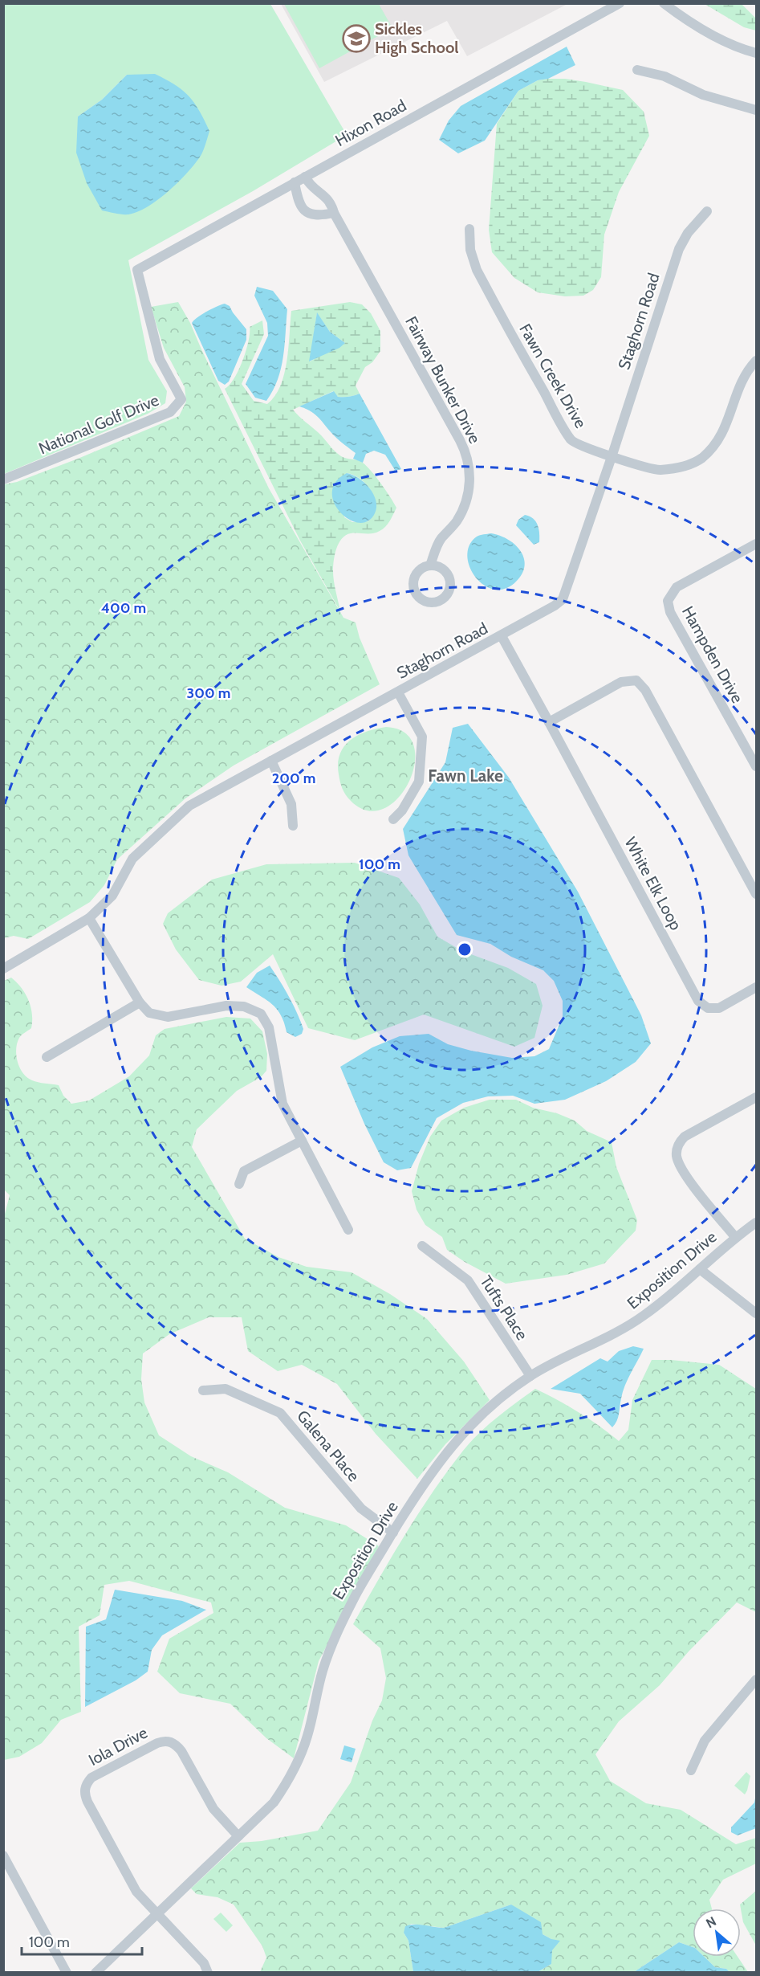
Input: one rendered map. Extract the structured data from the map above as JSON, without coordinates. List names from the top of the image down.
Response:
{
  "streets": {
    "street": [
      "Hixon Road",
      "Staghorn Road",
      "Fawn Creek Drive",
      "Fairway Bunker Drive",
      "National Golf Drive",
      "Hampden Drive",
      "White Elk Loop",
      "Exposition Drive",
      "Tufts Place",
      "Galena Place",
      "Iola Drive"
    ]
  },
  "crossings": [
    ["Hixon Road", "Fairway Bunker Drive"],
    ["Hixon Road", "National Golf Drive"],
    ["Staghorn Road", "Fawn Creek Drive"],
    ["Staghorn Road", "White Elk Loop"],
    ["Exposition Drive", "Tufts Place"],
    ["Exposition Drive", "Galena Place"],
    ["Exposition Drive", "Iola Drive"]
  ],
  "districts": ["Fawn Lake"],
  "places": {
    "school or university": ["Sickles High School"]
  },
  "scale_bar": "100 m",
  "north": "top left",
  "rings": [
    "400 m",
    "300 m",
    "200 m",
    "100 m"
  ]
}
